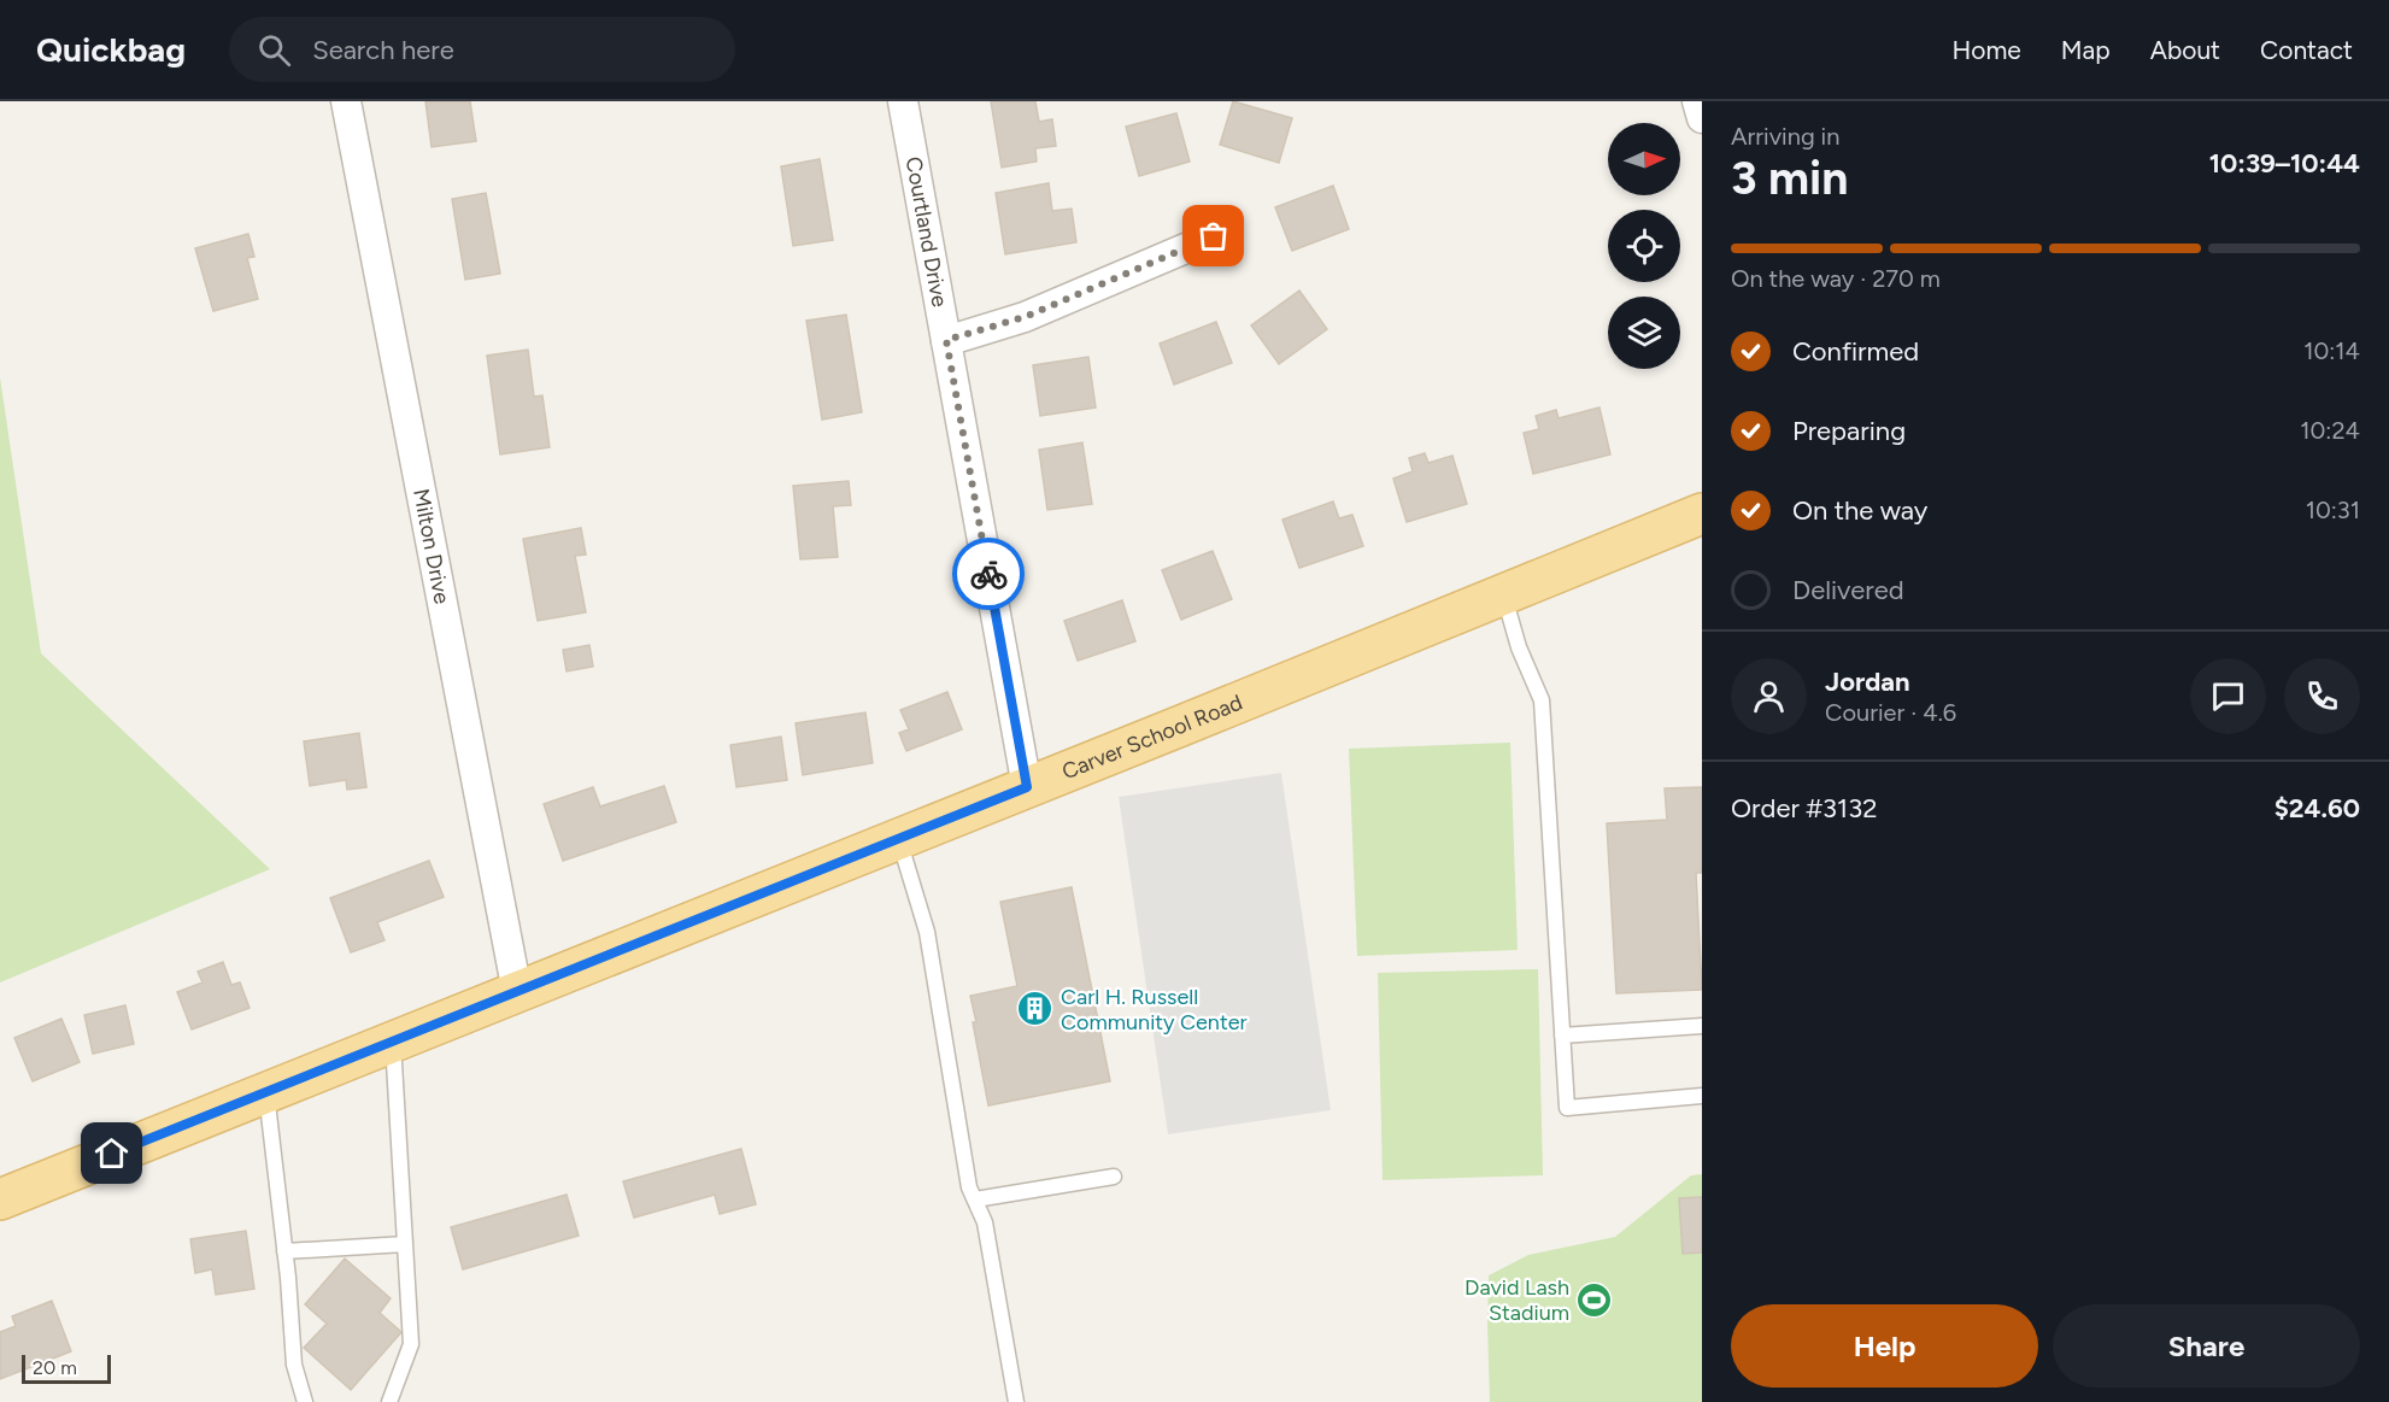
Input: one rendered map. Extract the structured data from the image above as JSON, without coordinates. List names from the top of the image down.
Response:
{
  "streets": {
    "main road": ["Carver School Road"],
    "street": ["Courtland Drive", "Milton Drive"]
  },
  "crossings": [
    ["Courtland Drive", "Carver School Road"],
    ["Milton Drive", "Carver School Road"]
  ],
  "places": {
    "building": ["Carl H. Russell Community Center"],
    "sports": ["David Lash Stadium"]
  },
  "scale_bar": "20 m",
  "north": "right",
  "page": {
    "header": "Quickbag",
    "search": "Search here",
    "nav": [
      "Home",
      "Map",
      "About",
      "Contact"
    ],
    "heading": ["3 min", "Arriving in", "10:39–10:44"],
    "panel": [
      "Jordan",
      "Courier · 4.6",
      "Order #3132",
      "$24.60"
    ],
    "bar": "On the way · 270 m",
    "list": [
      ["Confirmed", "10:14"],
      ["Preparing", "10:24"],
      ["On the way", "10:31"],
      "Delivered"
    ],
    "buttons": ["Help", "Share"],
    "scale": "20 m"
  }
}
